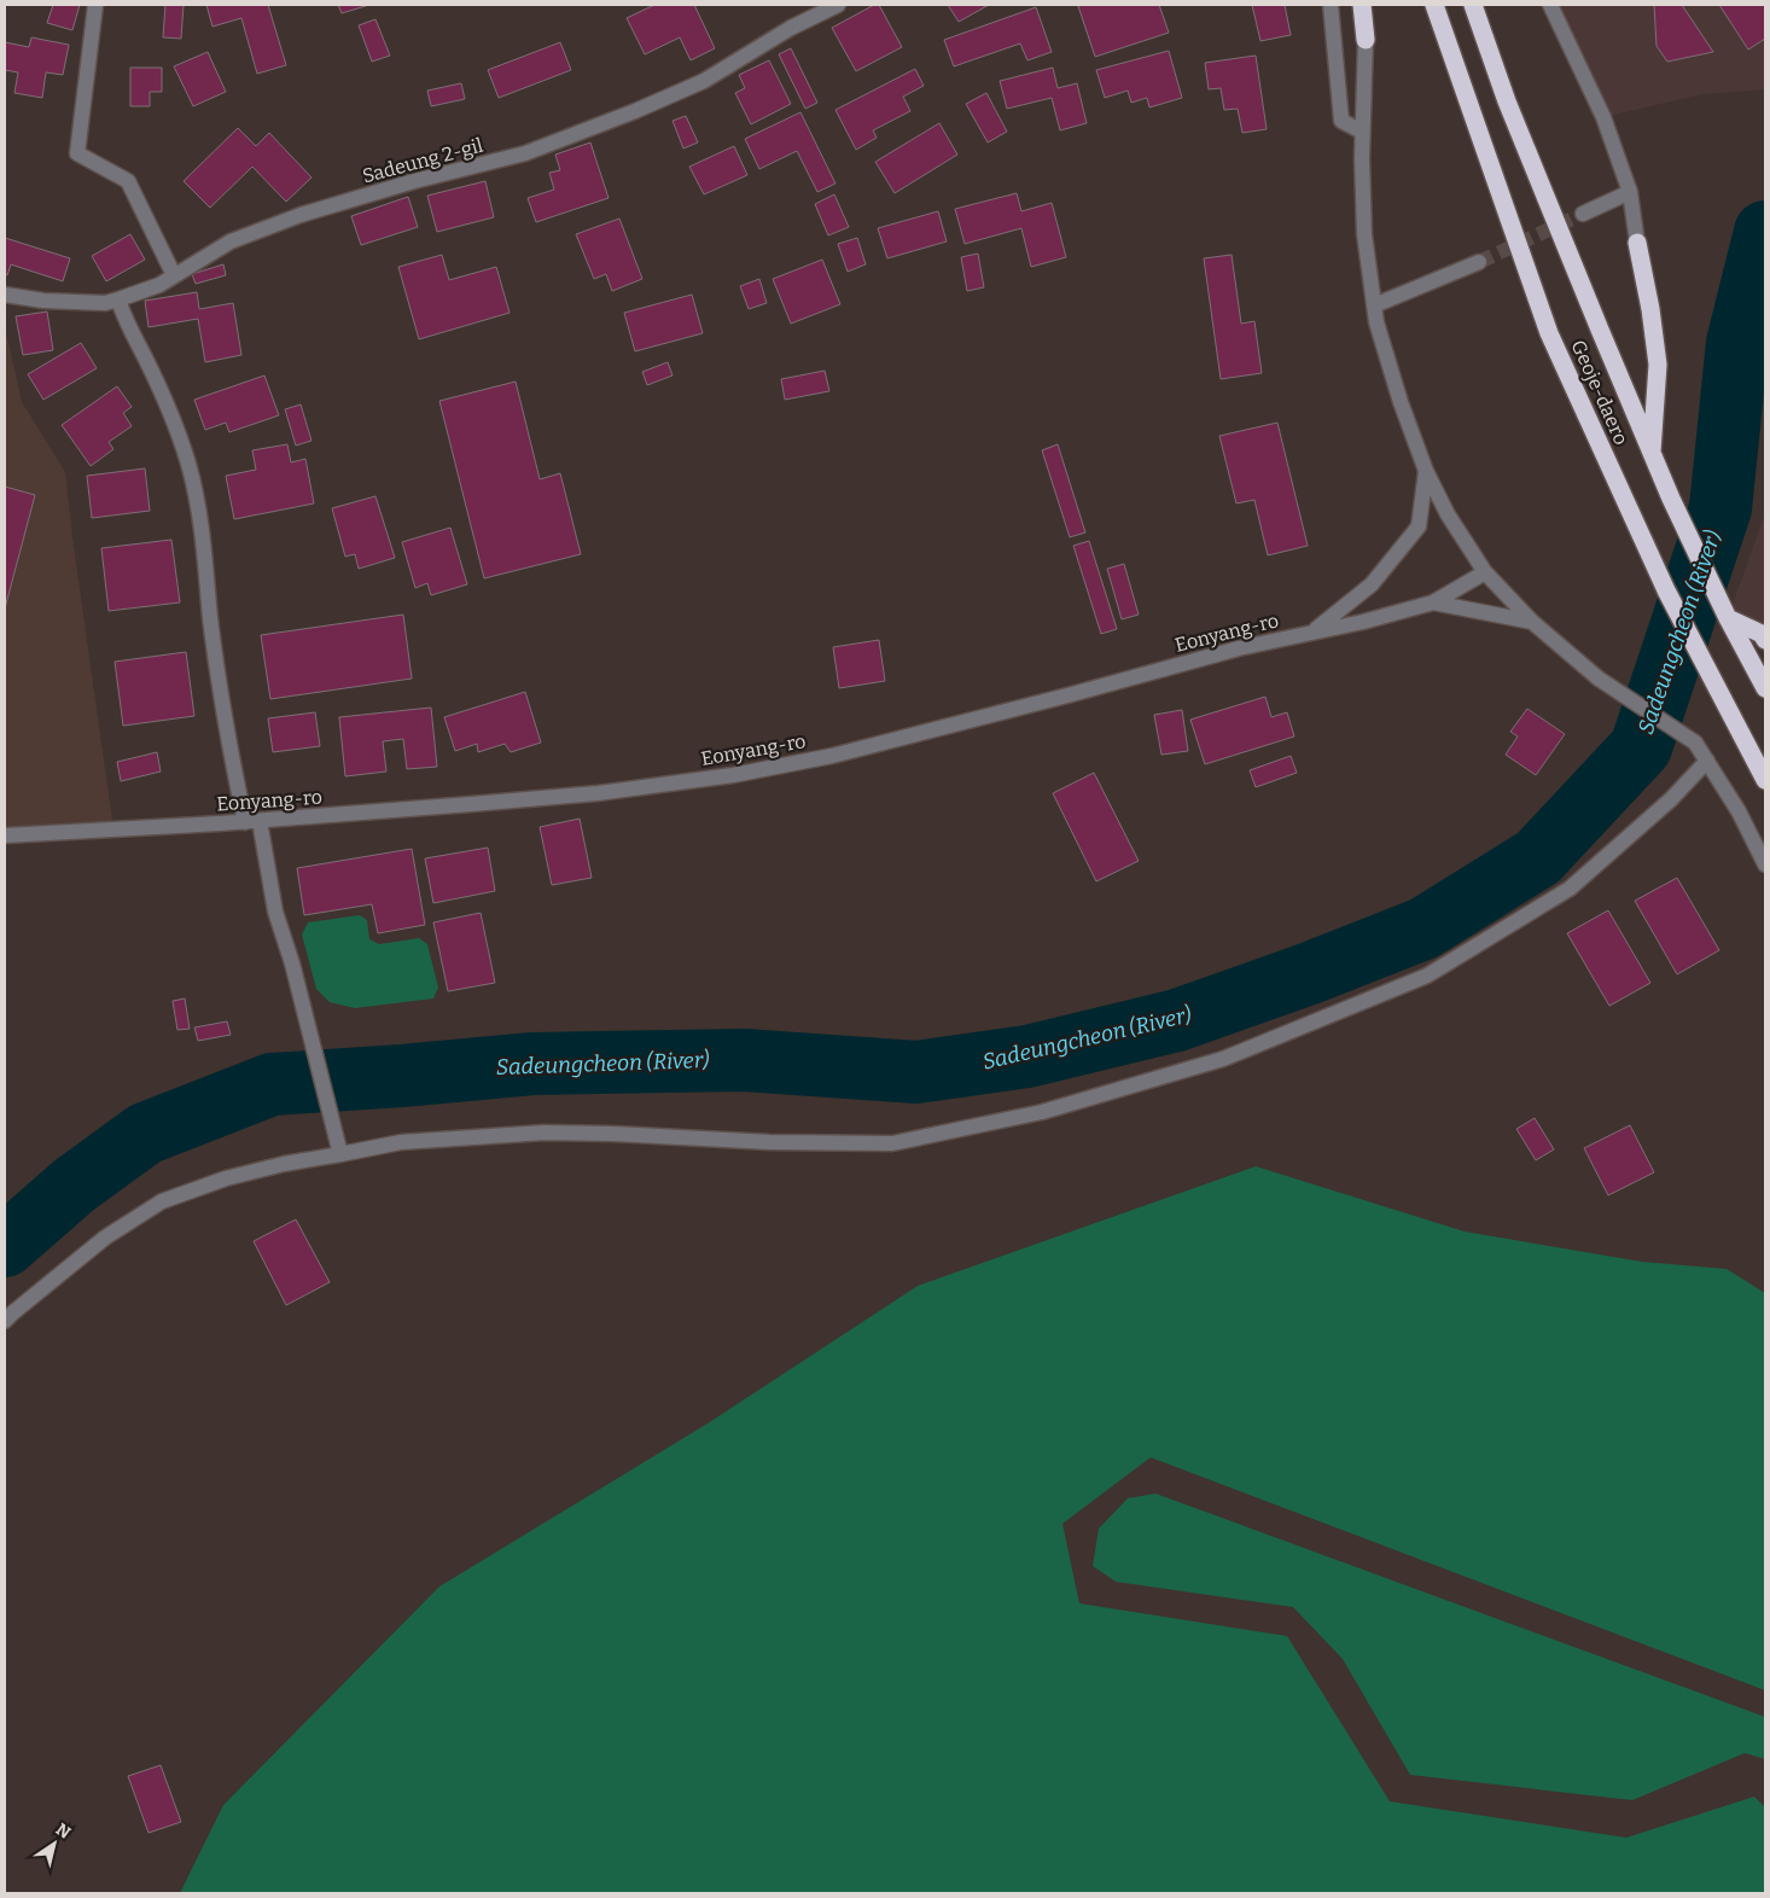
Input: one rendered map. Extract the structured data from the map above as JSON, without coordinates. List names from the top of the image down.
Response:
{
  "streets": {
    "highway": ["Geoje-daero"],
    "street": ["Sadeung 2-gil", "Eonyang-ro"]
  },
  "water": ["Sadeungcheon (River)"],
  "north": "top right"
}
